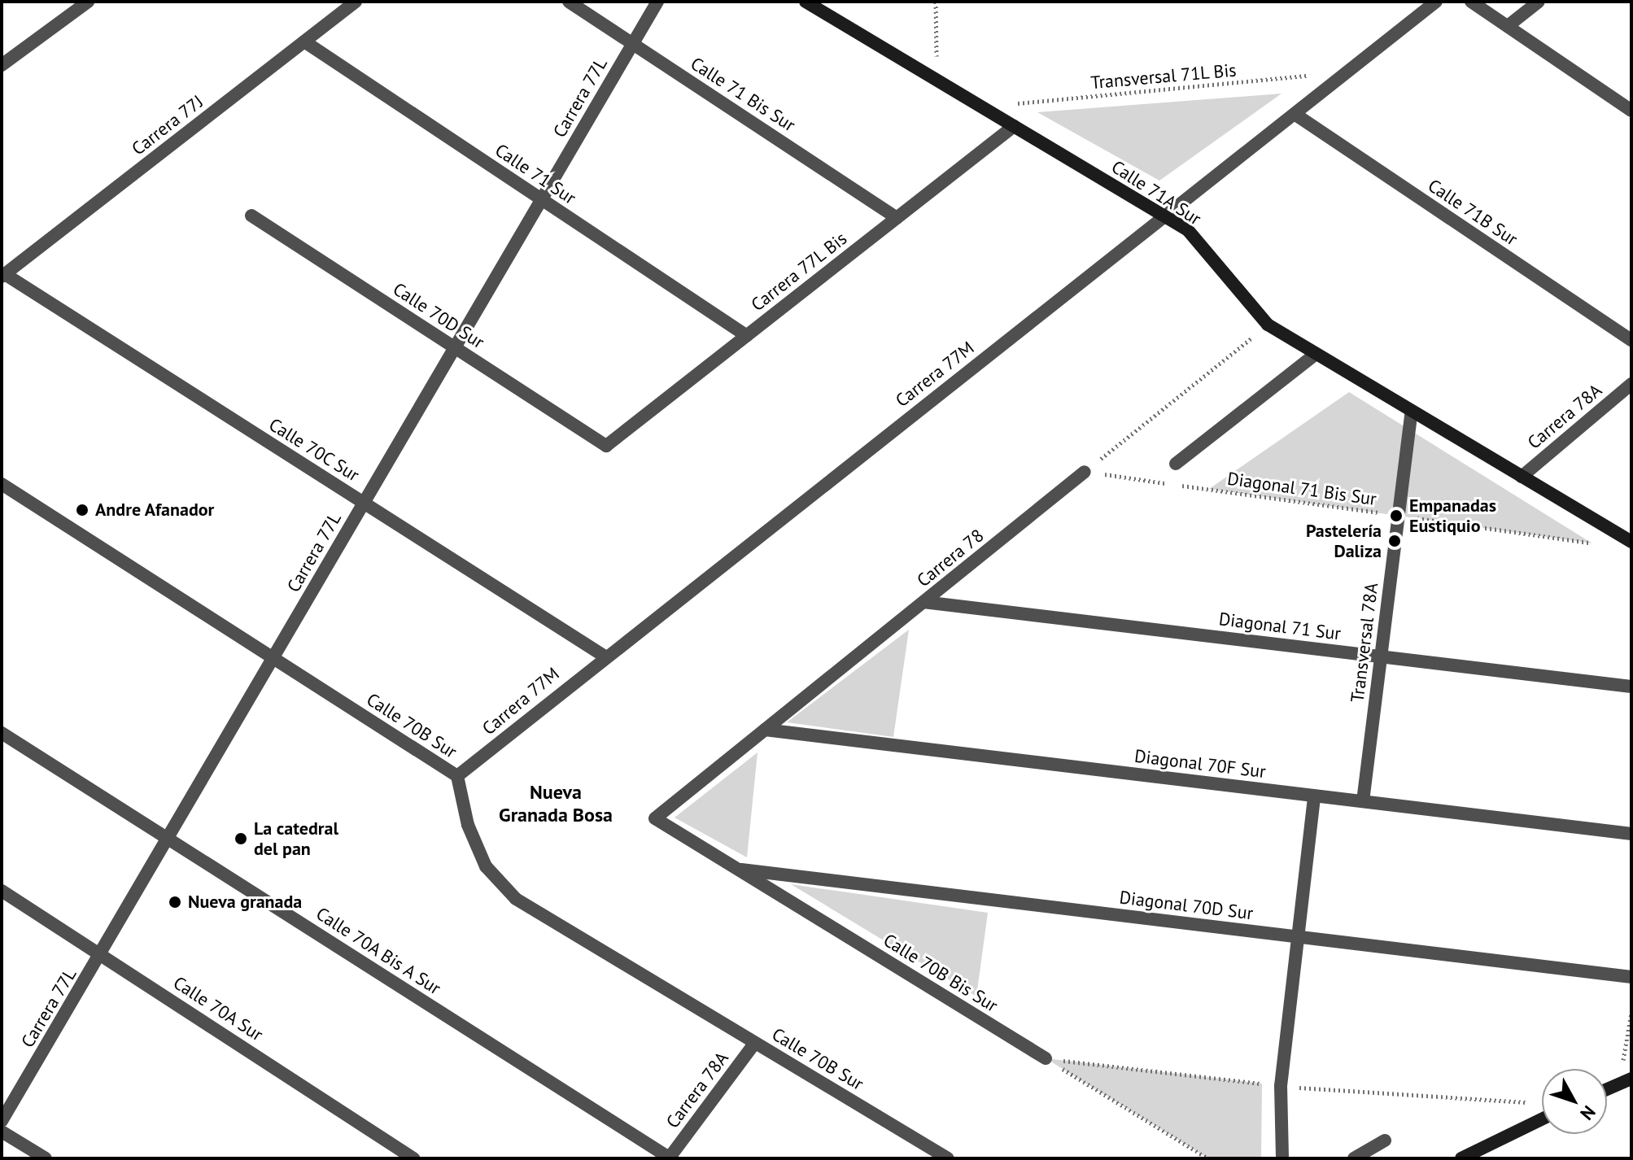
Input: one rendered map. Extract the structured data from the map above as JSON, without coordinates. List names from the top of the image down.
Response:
{
  "streets": {
    "street": [
      "Calle 71 Bis Sur",
      "Carrera 77L",
      "Carrera 77J",
      "Calle 71 Sur",
      "Calle 71A Sur",
      "Calle 71B Sur",
      "Carrera 77L Bis",
      "Calle 70D Sur",
      "Carrera 77M",
      "Carrera 78A",
      "Calle 70C Sur",
      "Carrera 78",
      "Diagonal 71 Sur",
      "Transversal 78A",
      "Calle 70B Sur",
      "Diagonal 70F Sur",
      "Diagonal 70D Sur",
      "Calle 70A Bis A Sur",
      "Calle 70B Bis Sur",
      "Calle 70A Sur"
    ],
    "path": ["Transversal 71L Bis", "Diagonal 71 Bis Sur"]
  },
  "crossings": [
    ["Transversal 71L Bis", "Calle 71A Sur"],
    ["Transversal 71L Bis", "Carrera 77M"],
    ["Calle 71 Bis Sur", "Carrera 77L"],
    ["Calle 71 Bis Sur", "Carrera 77L Bis"],
    ["Carrera 77L", "Calle 71 Sur"],
    ["Carrera 77L", "Calle 70D Sur"],
    ["Carrera 77L", "Calle 70C Sur"],
    ["Carrera 77L", "Calle 70B Sur"],
    ["Carrera 77L", "Calle 70A Bis A Sur"],
    ["Carrera 77L", "Calle 70A Sur"],
    ["Carrera 77J", "Calle 71 Sur"],
    ["Carrera 77J", "Calle 70C Sur"],
    ["Calle 71 Sur", "Carrera 77L Bis"],
    ["Calle 71A Sur", "Carrera 77L Bis"],
    ["Calle 71A Sur", "Carrera 77M"],
    ["Calle 71A Sur", "Carrera 78A"],
    ["Calle 71A Sur", "Transversal 78A"],
    ["Calle 71B Sur", "Carrera 77M"],
    ["Carrera 77L Bis", "Calle 70D Sur"],
    ["Carrera 77M", "Calle 70C Sur"],
    ["Carrera 77M", "Calle 70B Sur"],
    ["Carrera 78A", "Calle 70B Sur"],
    ["Carrera 78A", "Calle 70A Bis A Sur"],
    ["Diagonal 71 Bis Sur", "Carrera 78"],
    ["Diagonal 71 Bis Sur", "Transversal 78A"],
    ["Carrera 78", "Diagonal 71 Sur"],
    ["Carrera 78", "Diagonal 70F Sur"],
    ["Carrera 78", "Calle 70B Bis Sur"],
    ["Diagonal 71 Sur", "Transversal 78A"],
    ["Transversal 78A", "Diagonal 70F Sur"],
    ["Diagonal 70D Sur", "Calle 70B Bis Sur"]
  ],
  "districts": ["Nueva Granada Bosa"],
  "places": [
    "Andre Afanador",
    "Empanadas Eustiquio",
    "Pastelería Daliza",
    "La catedral del pan",
    "Nueva granada"
  ],
  "north": "bottom right"
}
